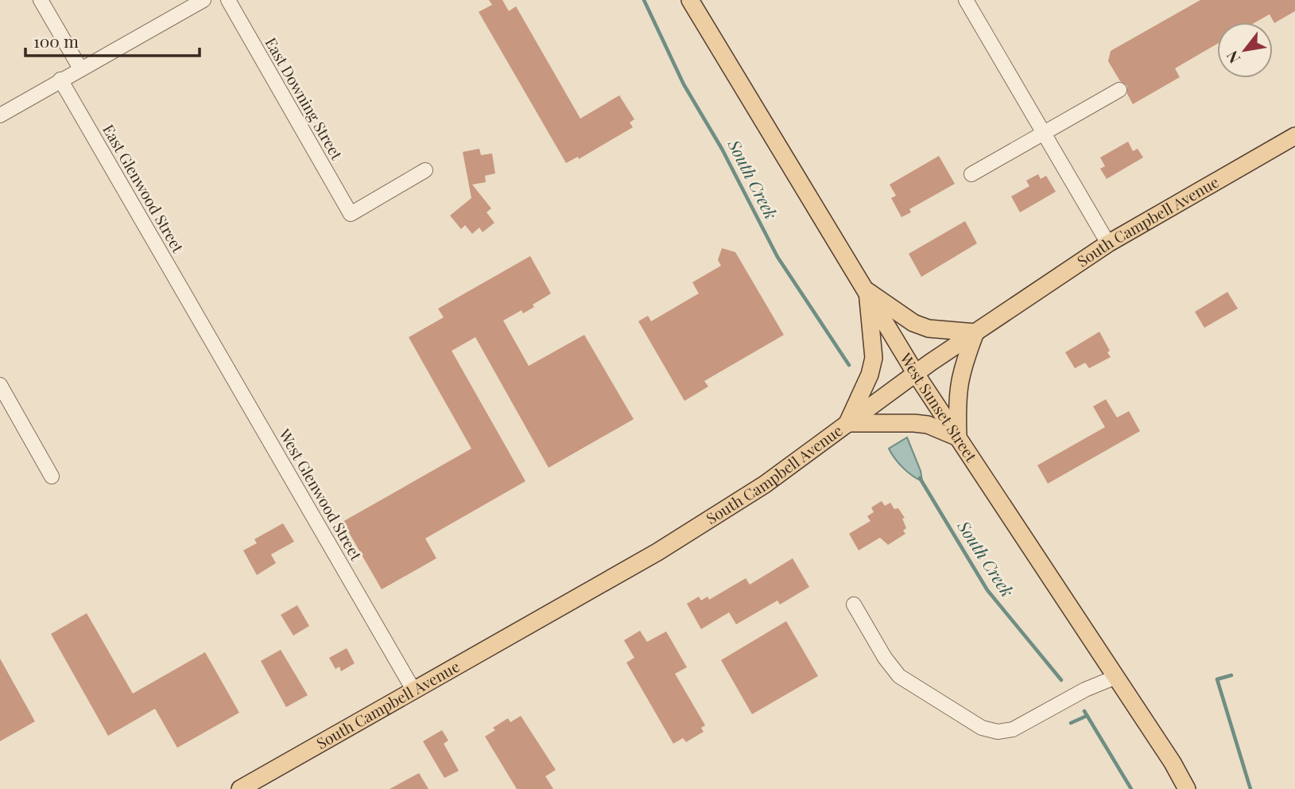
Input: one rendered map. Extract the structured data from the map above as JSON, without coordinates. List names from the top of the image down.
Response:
{
  "streets": {
    "main road": ["South Campbell Avenue", "West Sunset Street"],
    "street": ["East Downing Street", "East Glenwood Street", "West Glenwood Street"]
  },
  "crossings": [
    ["East Glenwood Street", "West Glenwood Street"],
    ["South Campbell Avenue", "West Sunset Street"],
    ["South Campbell Avenue", "West Glenwood Street"]
  ],
  "water": ["South Creek"],
  "scale_bar": "100 m",
  "north": "bottom left"
}
